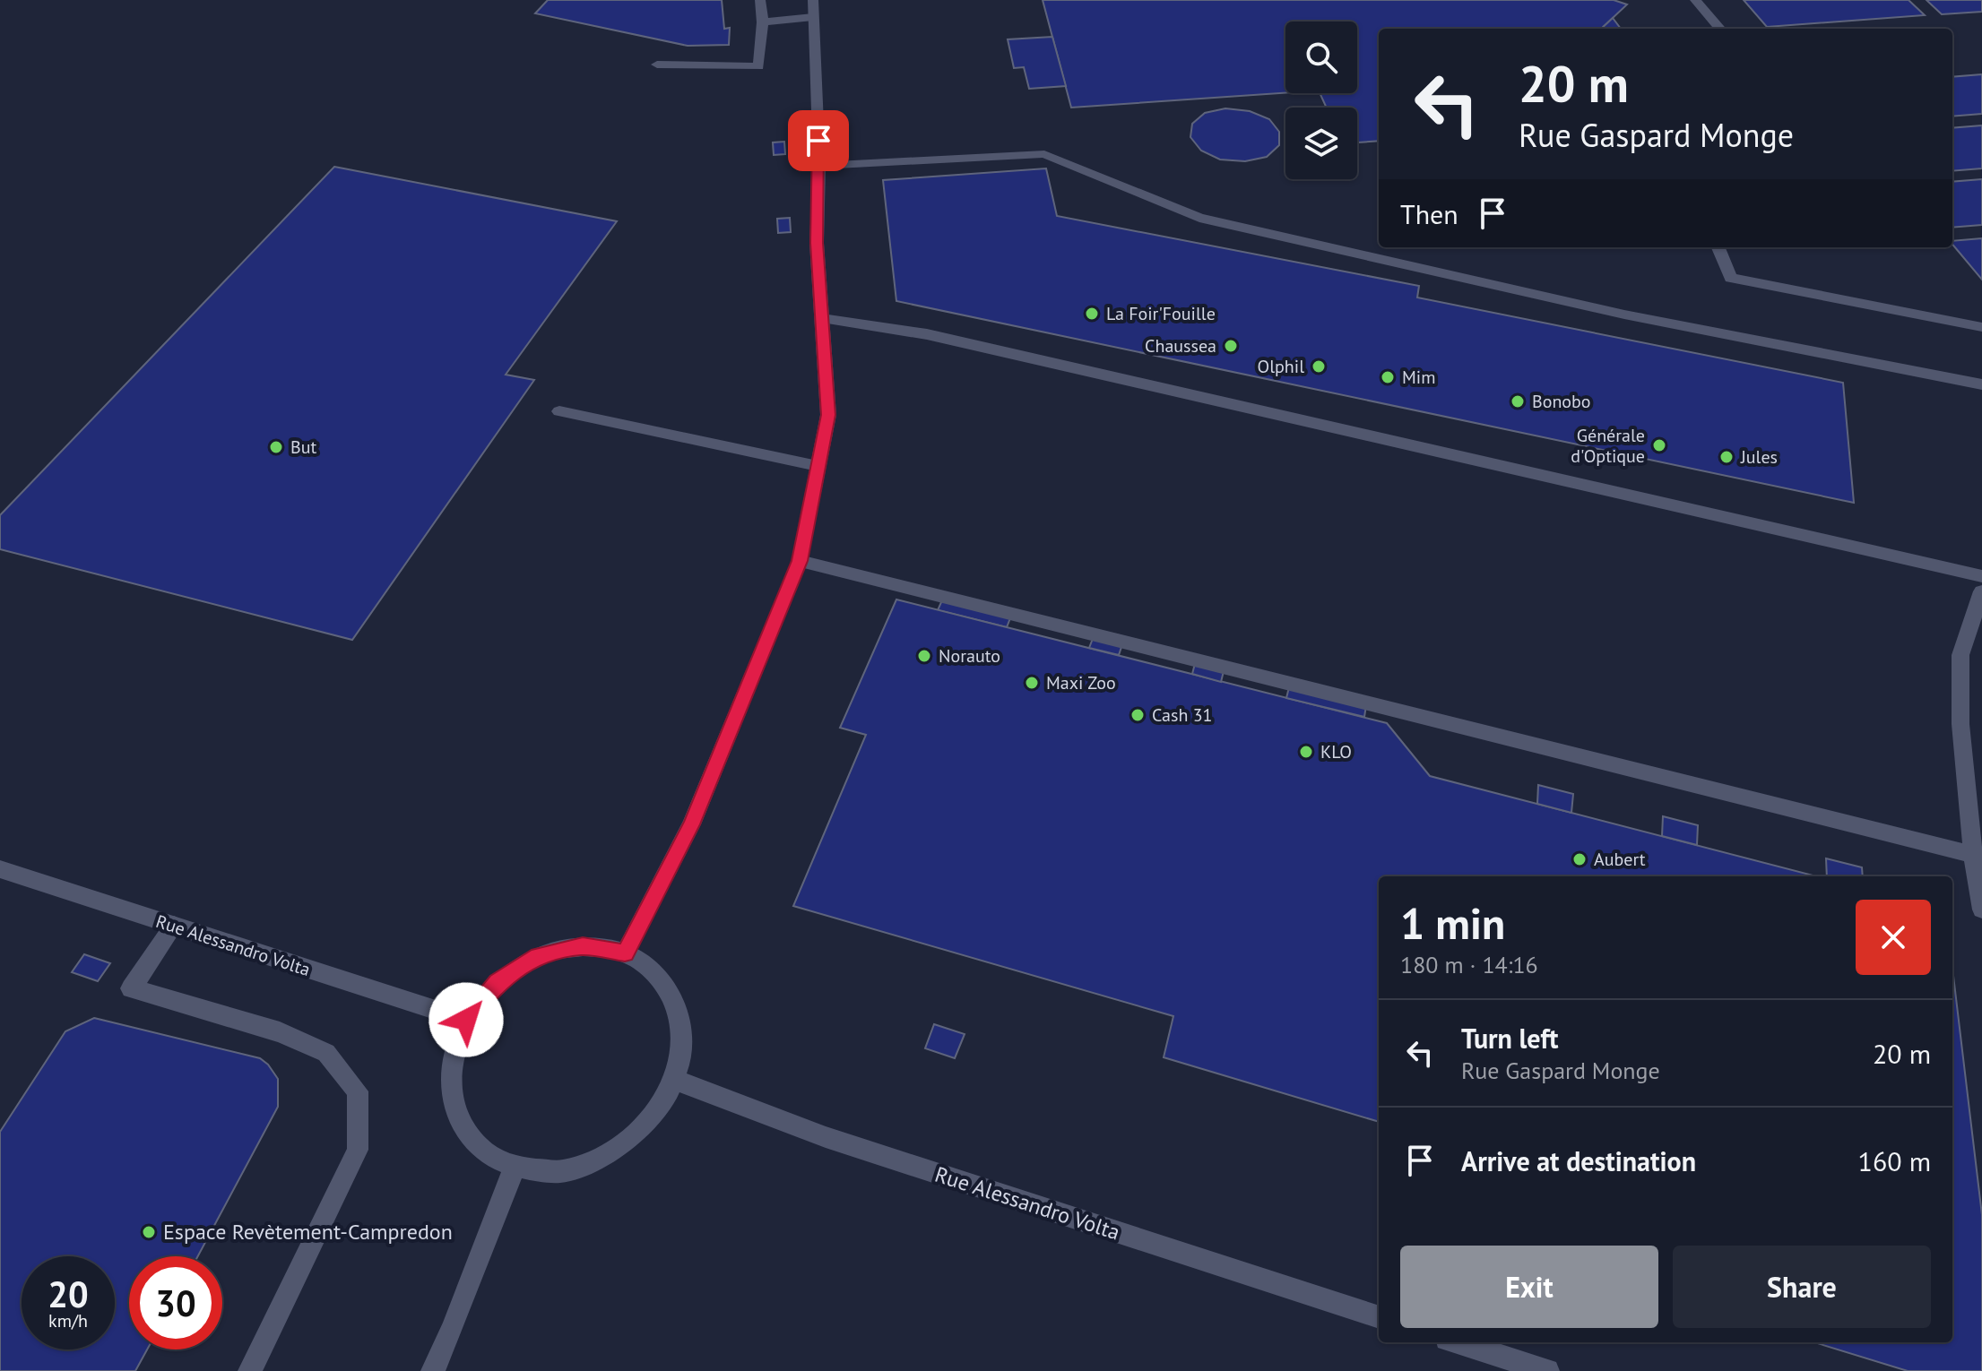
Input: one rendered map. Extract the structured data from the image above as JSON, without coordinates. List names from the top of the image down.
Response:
{
  "streets": {
    "street": ["Rue Alessandro Volta"]
  },
  "places": [
    "La Foir'Fouille",
    "Chaussea",
    "Olphil",
    "Mim",
    "Bonobo",
    "Générale d'Optique",
    "But",
    "Jules",
    "Norauto",
    "Maxi Zoo",
    "Cash 31",
    "KLO",
    "Aubert",
    "Espace Revètement-Campredon"
  ],
  "page": {
    "turn": ["20 m", "Rue Gaspard Monge"],
    "then": "Then",
    "heading": ["1 min", "180 m · 14:16"],
    "list": [
      {
        "name": "Turn left",
        "note": "Rue Gaspard Monge",
        "value": "20 m"
      },
      {
        "name": "Arrive at destination",
        "value": "160 m"
      }
    ],
    "buttons": ["Exit", "Share"],
    "speed": "20 km/h",
    "limit": "30"
  }
}
